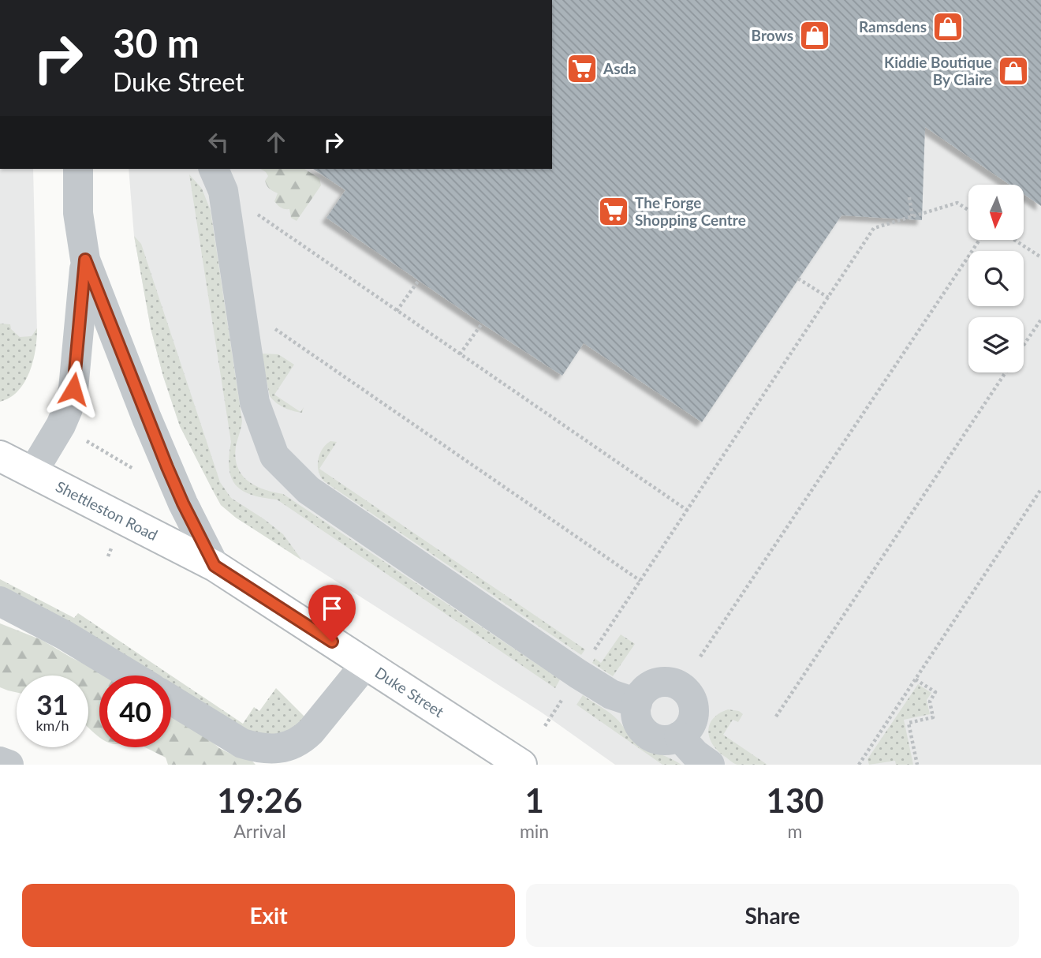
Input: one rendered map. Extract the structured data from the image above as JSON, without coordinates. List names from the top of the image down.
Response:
{
  "streets": {
    "main road": ["Shettleston Road", "Duke Street"]
  },
  "crossings": [
    ["Shettleston Road", "Duke Street"]
  ],
  "places": {
    "shop": ["Ramsdens", "Brows", "Kiddie Boutique By Claire"],
    "supermarket": ["Asda", "The Forge Shopping Centre"]
  },
  "north": "bottom",
  "page": {
    "turn": ["30 m", "Duke Street"],
    "speed": "31 km/h",
    "limit": "40",
    "eta": [
      "19:26",
      "Arrival",
      "1",
      "min",
      "130",
      "m"
    ],
    "buttons": ["Exit", "Share"]
  }
}
